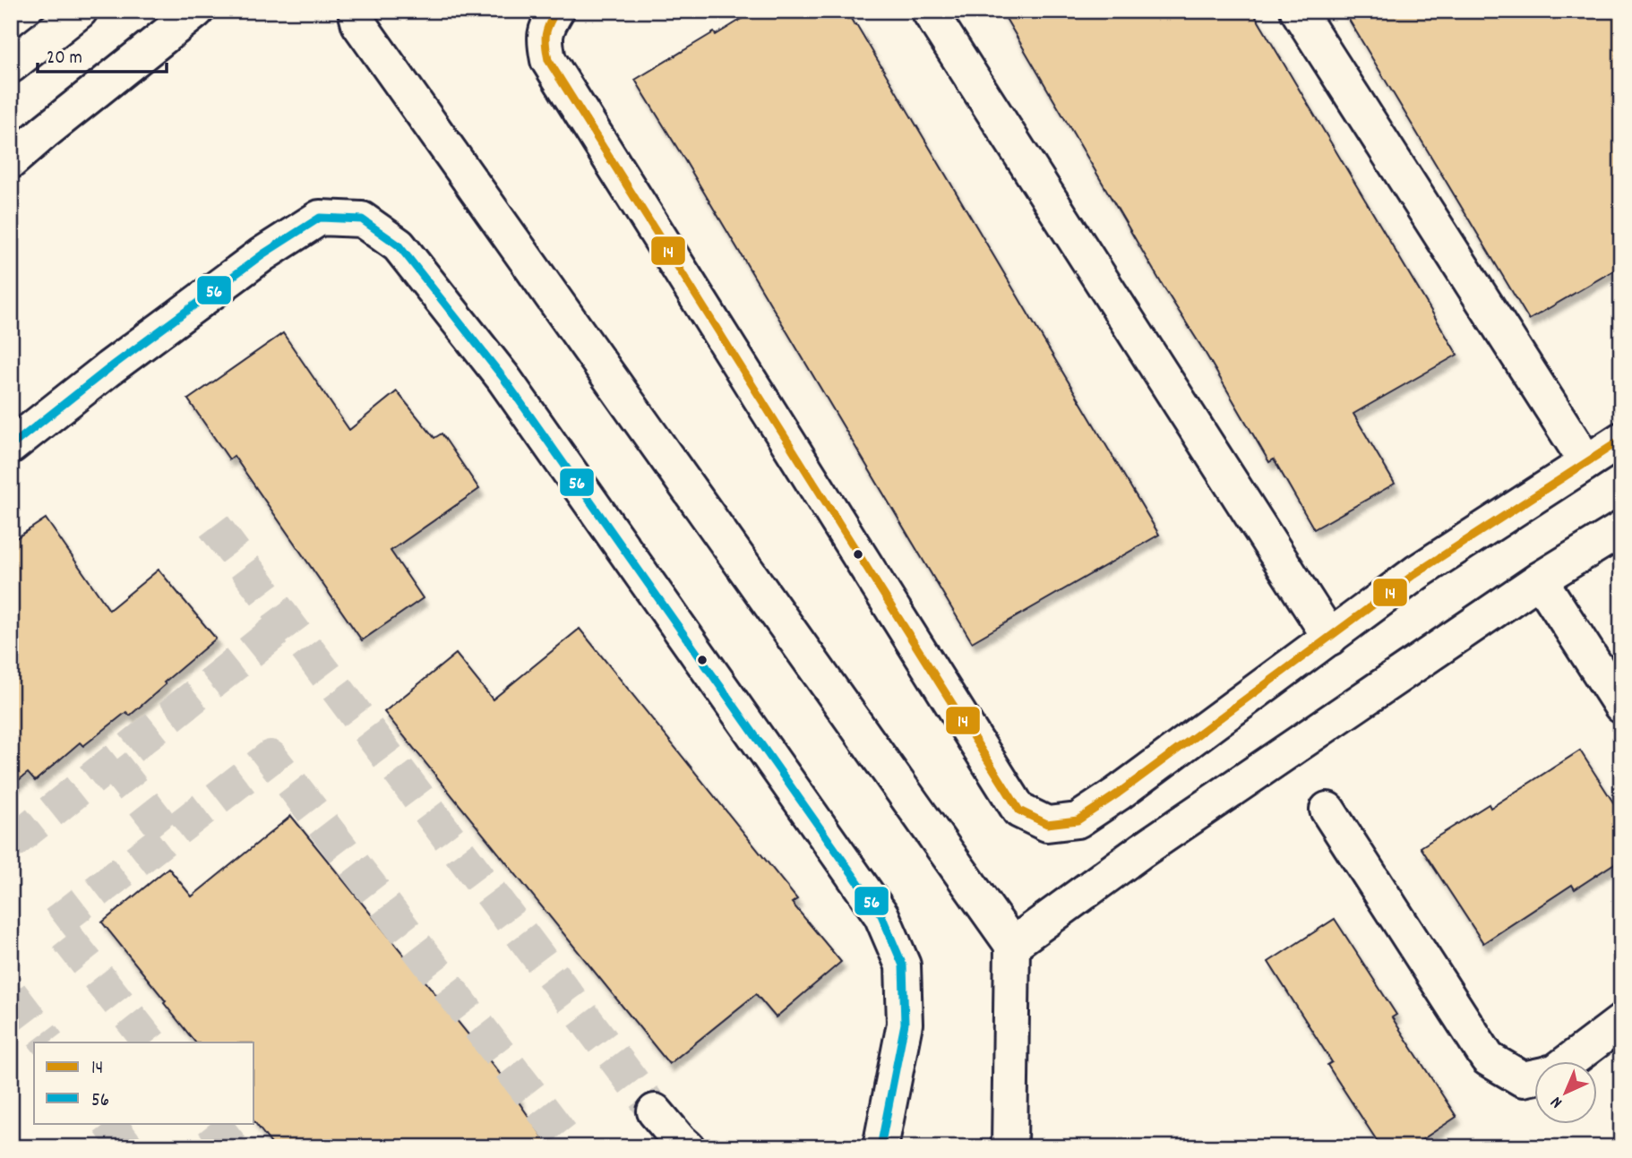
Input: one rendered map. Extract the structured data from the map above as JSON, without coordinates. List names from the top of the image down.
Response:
{
  "lines": ["transit line 14", "transit line 56"],
  "legend": ["14", "56"],
  "scale_bar": "20 m",
  "north": "bottom left"
}
